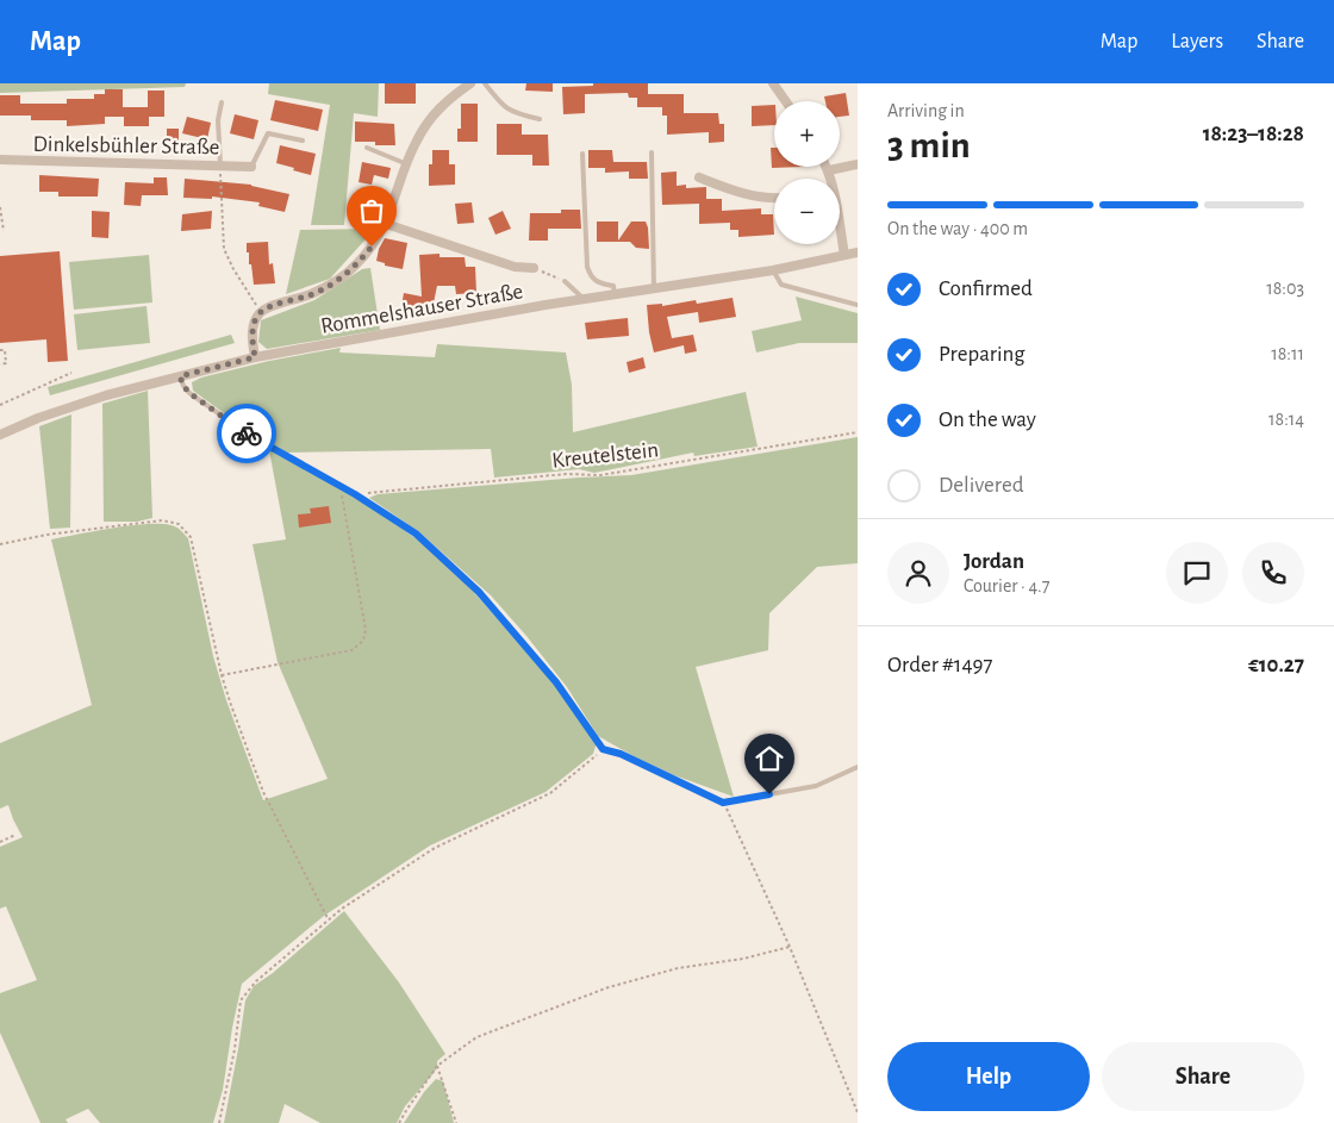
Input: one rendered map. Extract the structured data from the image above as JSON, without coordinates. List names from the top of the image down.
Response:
{
  "streets": {
    "street": ["Dinkelsbühler Straße", "Rommelshauser Straße"],
    "path": ["Kreutelstein"]
  },
  "page": {
    "header": "Map",
    "nav": ["Map", "Layers", "Share"],
    "heading": ["3 min", "Arriving in", "18:23–18:28"],
    "panel": [
      "Jordan",
      "Courier · 4.7",
      "Order #1497",
      "€10.27"
    ],
    "map_buttons": ["+", "−"],
    "bar": "On the way · 400 m",
    "list": [
      ["Confirmed", "18:03"],
      ["Preparing", "18:11"],
      ["On the way", "18:14"],
      "Delivered"
    ],
    "buttons": ["Help", "Share"]
  }
}
